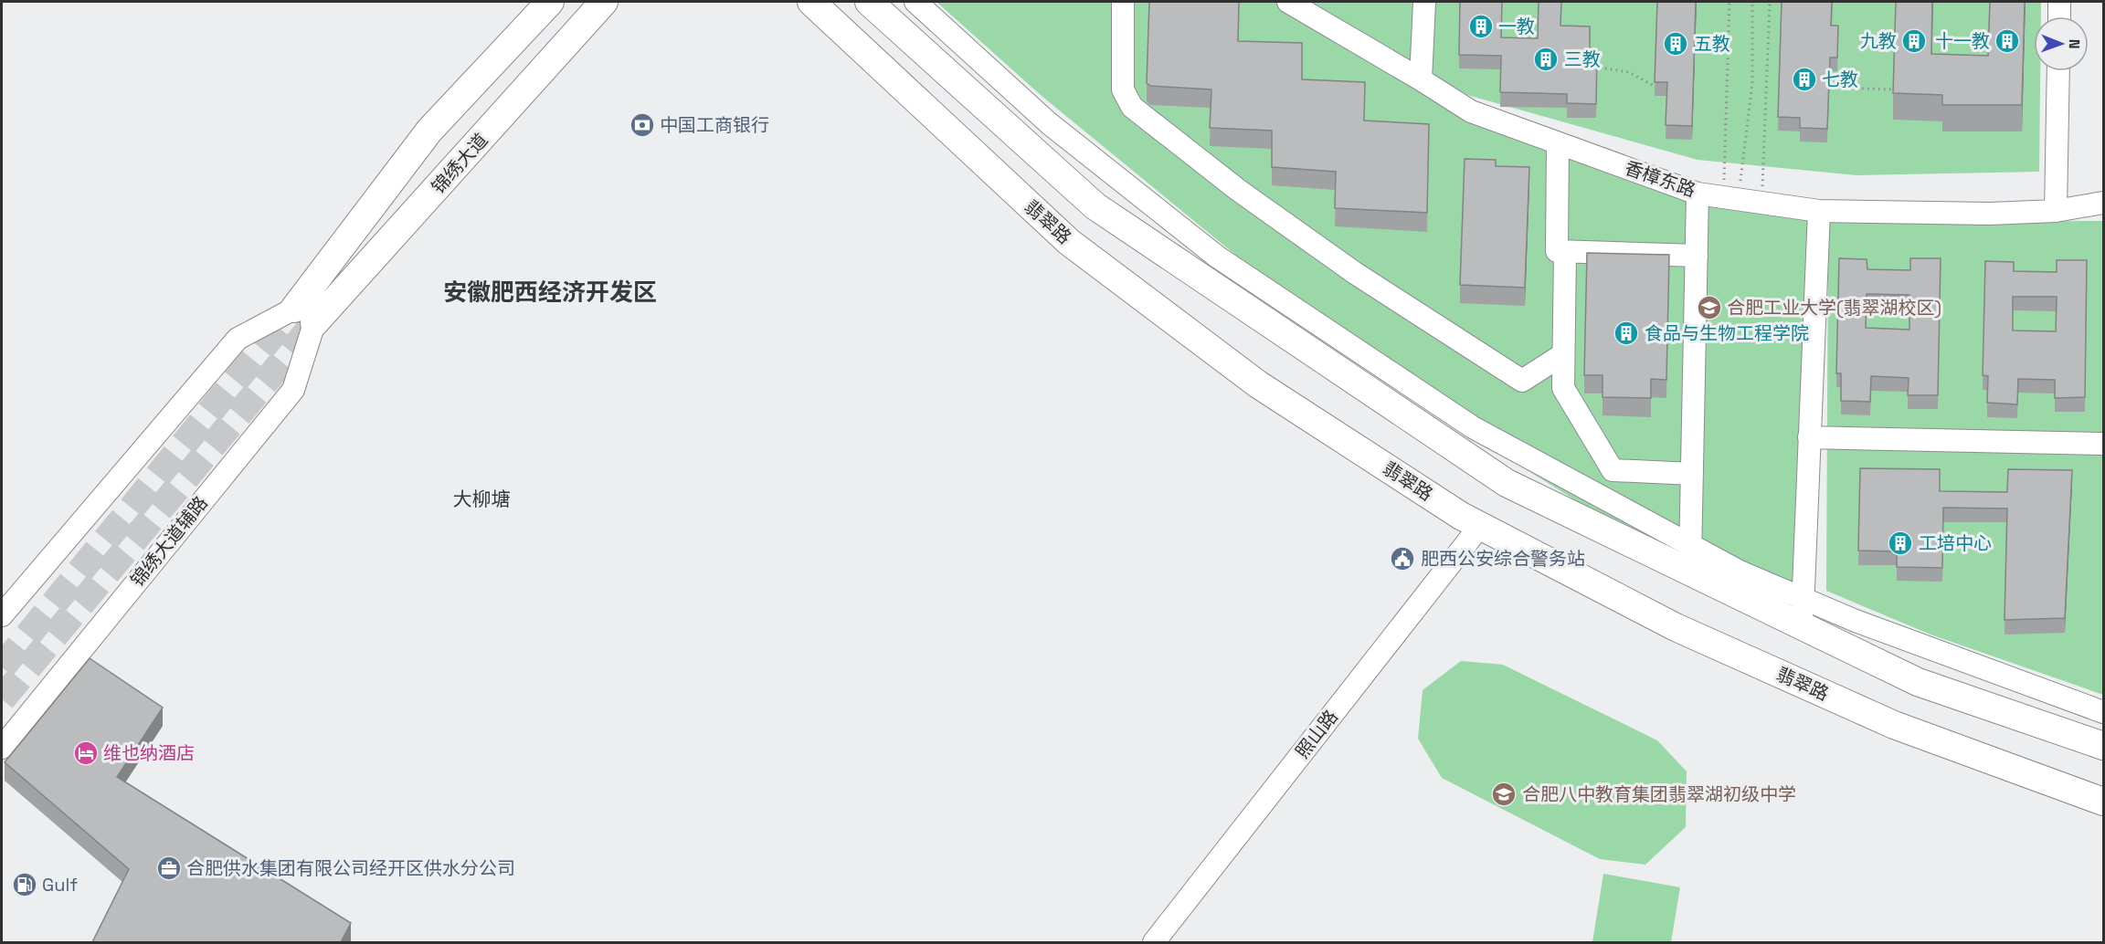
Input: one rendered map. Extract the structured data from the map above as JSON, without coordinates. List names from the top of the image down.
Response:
{
  "streets": {
    "main road": ["锦绣大道", "翡翠路"],
    "street": ["香樟东路", "锦绣大道辅路", "照山路"]
  },
  "crossings": [
    ["锦绣大道", "锦绣大道辅路"],
    ["翡翠路", "照山路"]
  ],
  "districts": ["安徽肥西经济开发区", "大柳塘"],
  "places": {
    "building": [
      "一教",
      "九教",
      "十一教",
      "五教",
      "三教",
      "七教",
      "食品与生物工程学院",
      "工培中心"
    ],
    "bank": ["中国工商银行"],
    "school or university": ["合肥工业大学(翡翠湖校区)", "合肥八中教育集团翡翠湖初级中学"],
    "public building": ["肥西公安综合警务站"],
    "hotel": ["维也纳酒店"],
    "office": ["合肥供水集团有限公司经开区供水分公司"],
    "fuel station": ["Gulf"]
  },
  "north": "right"
}
